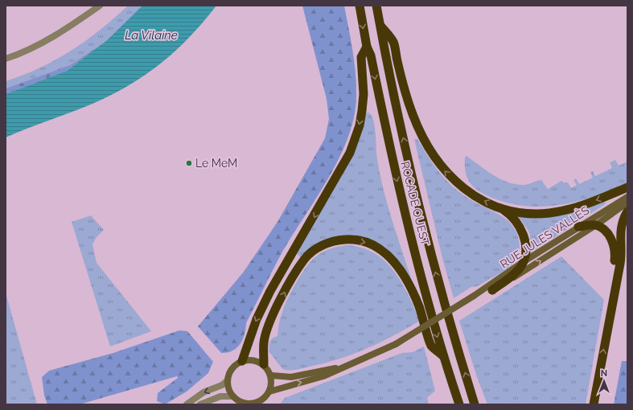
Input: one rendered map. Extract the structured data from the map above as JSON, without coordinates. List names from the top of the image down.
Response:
{
  "streets": {
    "highway": ["ROCADE OUEST"],
    "main road": ["RUE JULES VALLÈS"]
  },
  "water": ["La Vilaine"],
  "places": ["Le MeM"],
  "north": "top"
}
